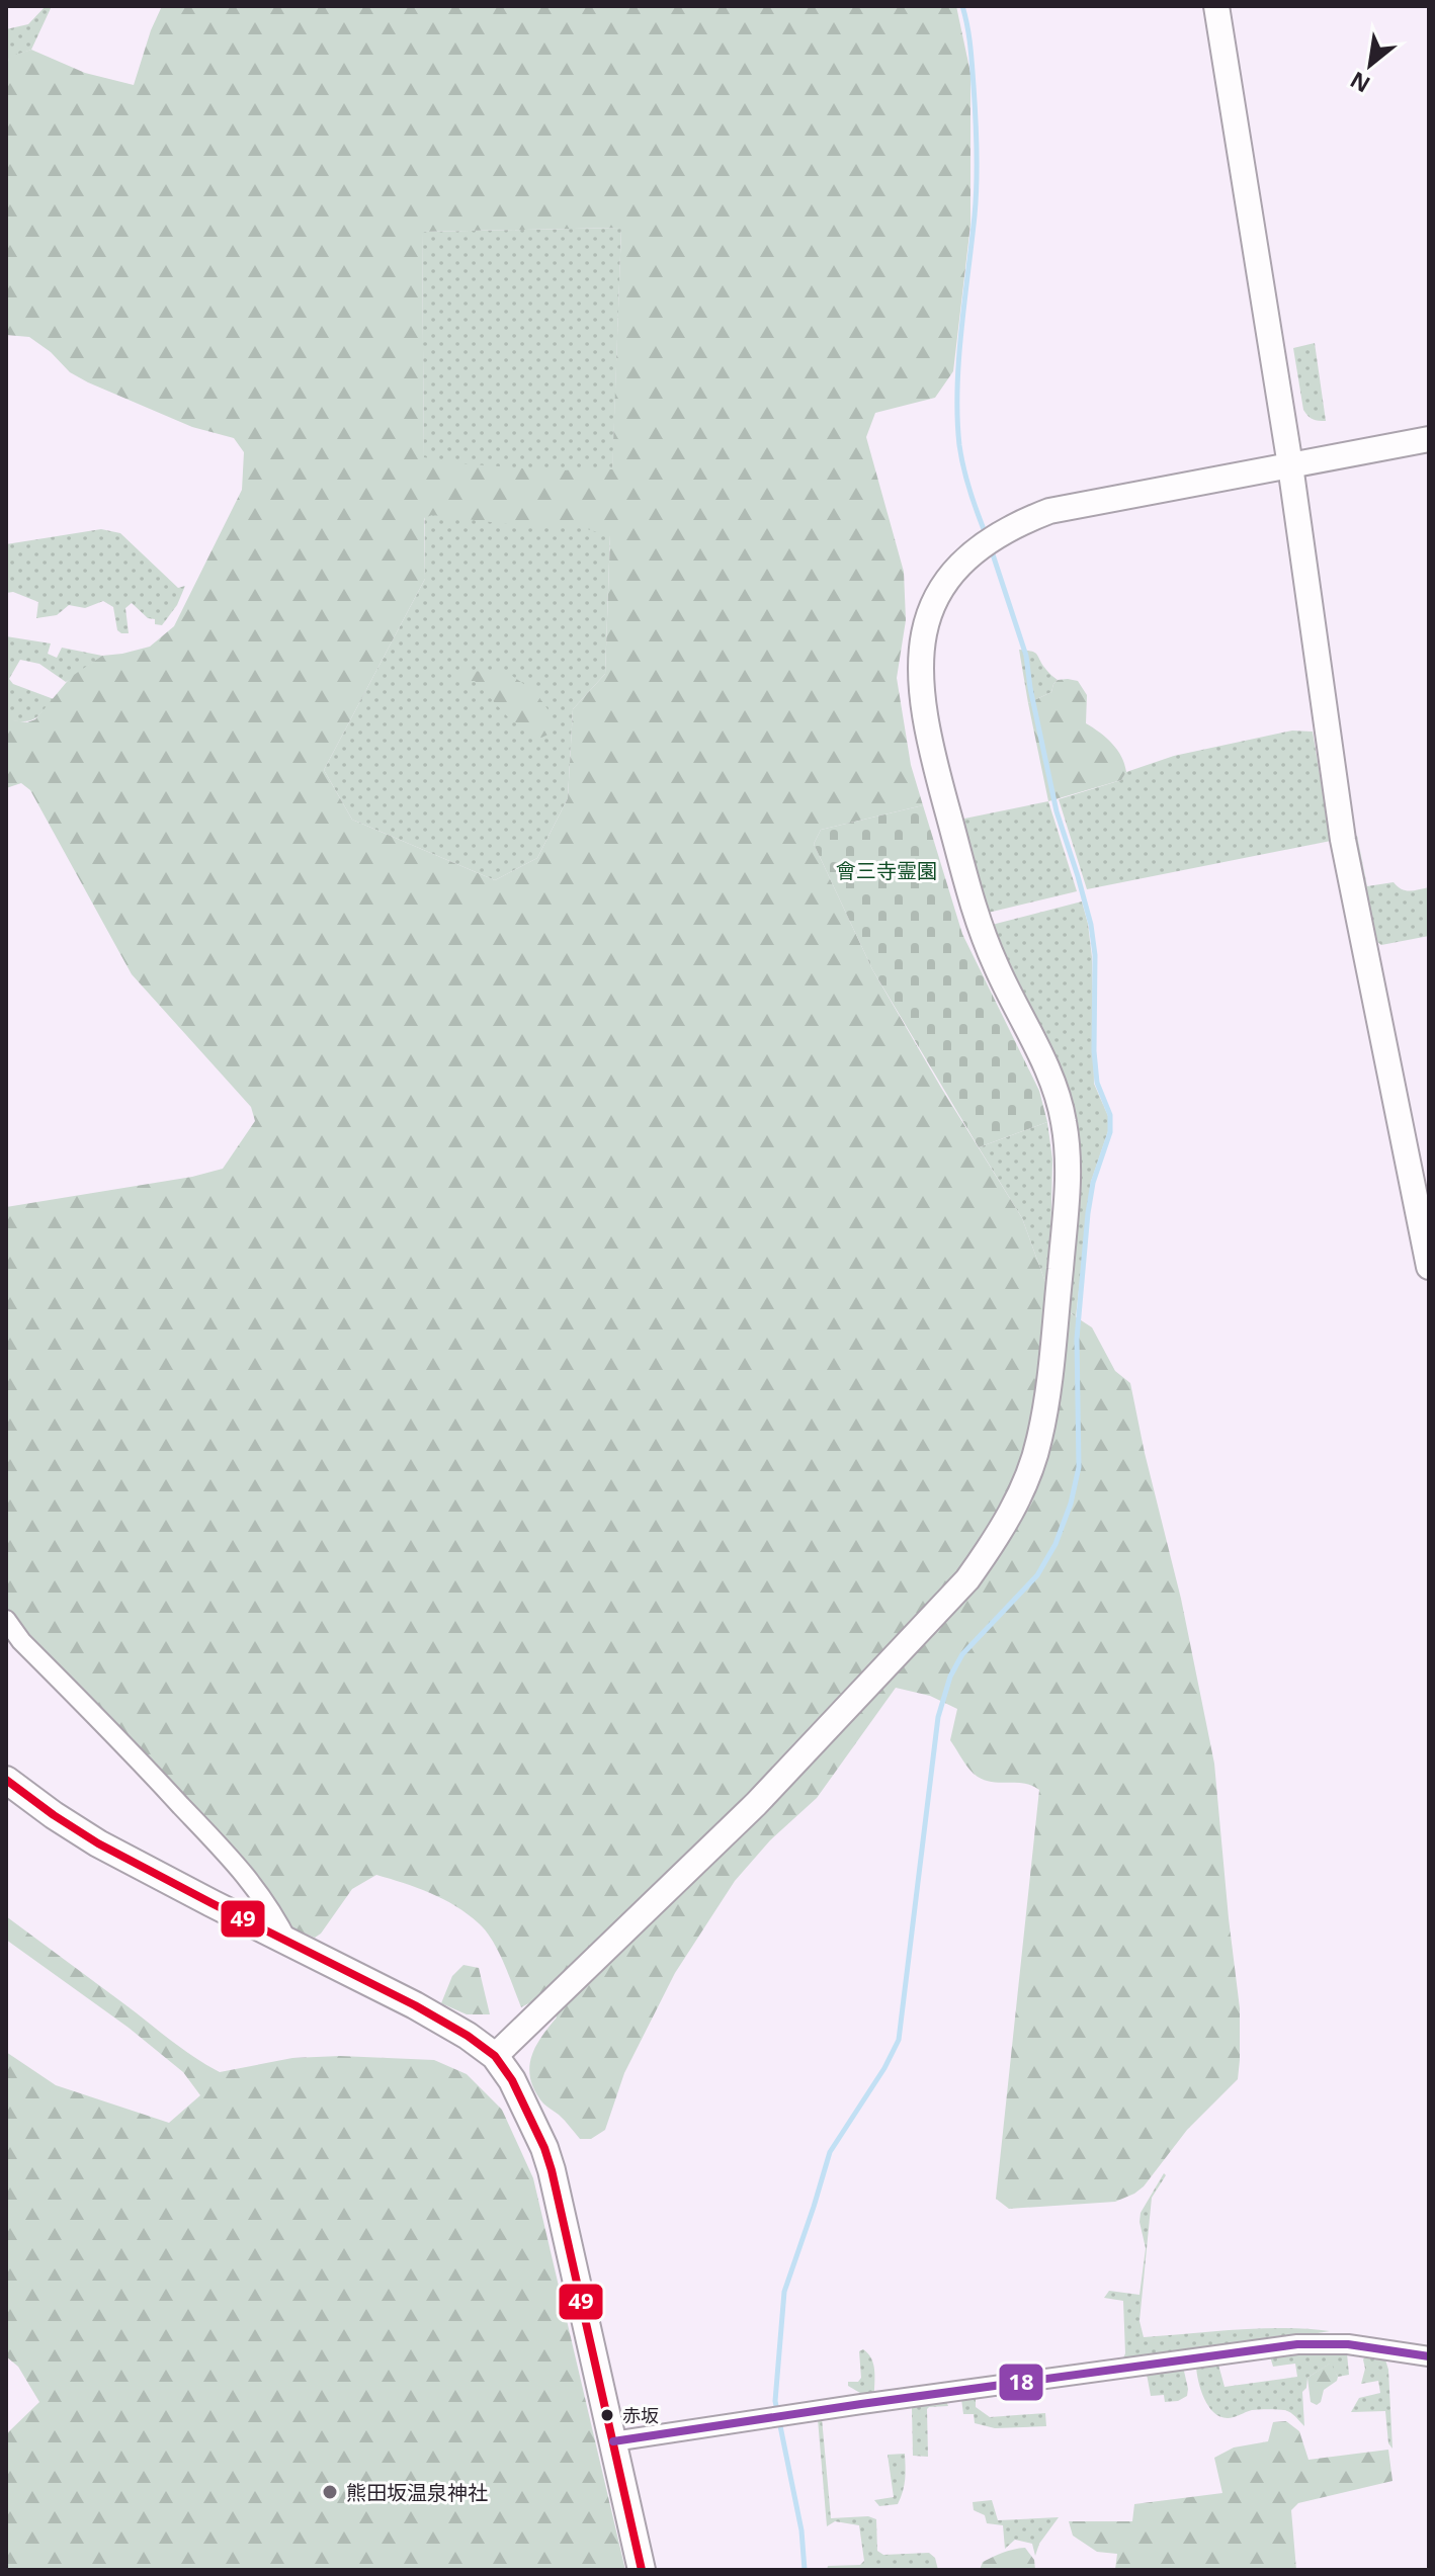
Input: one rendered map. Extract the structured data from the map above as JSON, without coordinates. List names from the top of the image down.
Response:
{
  "parks": ["會三寺霊園"],
  "places": ["赤坂", "熊田坂温泉神社"],
  "lines": ["transit line 49", "transit line 18"],
  "north": "bottom left"
}
